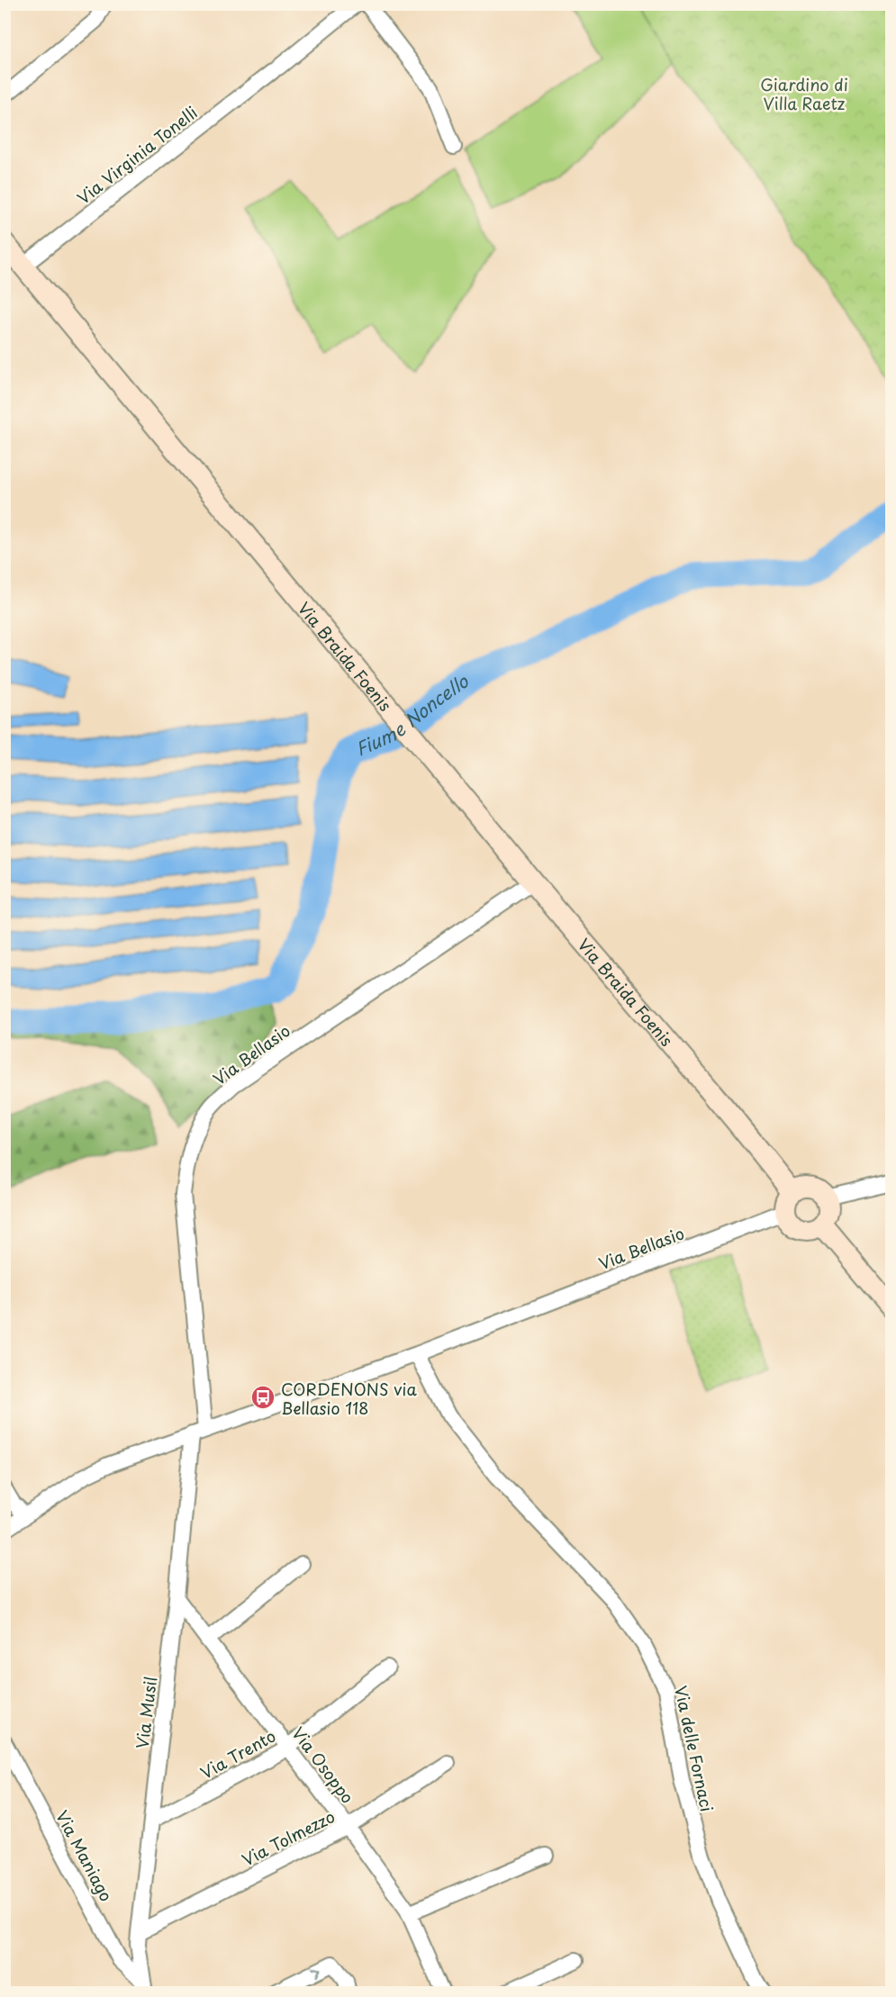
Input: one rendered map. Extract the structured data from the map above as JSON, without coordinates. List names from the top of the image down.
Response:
{
  "streets": {
    "street": [
      "Via Virginia Tonelli",
      "Via Braida Foenis",
      "Via Bellasio",
      "Via Musil",
      "Via delle Fornaci",
      "Via Trento",
      "Via Osoppo",
      "Via Tolmezzo",
      "Via Maniago"
    ]
  },
  "crossings": [
    ["Via Virginia Tonelli", "Via Braida Foenis"],
    ["Via Braida Foenis", "Via Bellasio"],
    ["Via Bellasio", "Via Musil"],
    ["Via Bellasio", "Via delle Fornaci"],
    ["Via Musil", "Via Trento"],
    ["Via Musil", "Via Osoppo"],
    ["Via Musil", "Via Tolmezzo"],
    ["Via Musil", "Via Maniago"],
    ["Via Trento", "Via Osoppo"],
    ["Via Osoppo", "Via Tolmezzo"]
  ],
  "water": ["Fiume Noncello"],
  "parks": ["Giardino di Villa Raetz"],
  "places": {
    "bus stop": ["CORDENONS via Bellasio 118"]
  }
}
